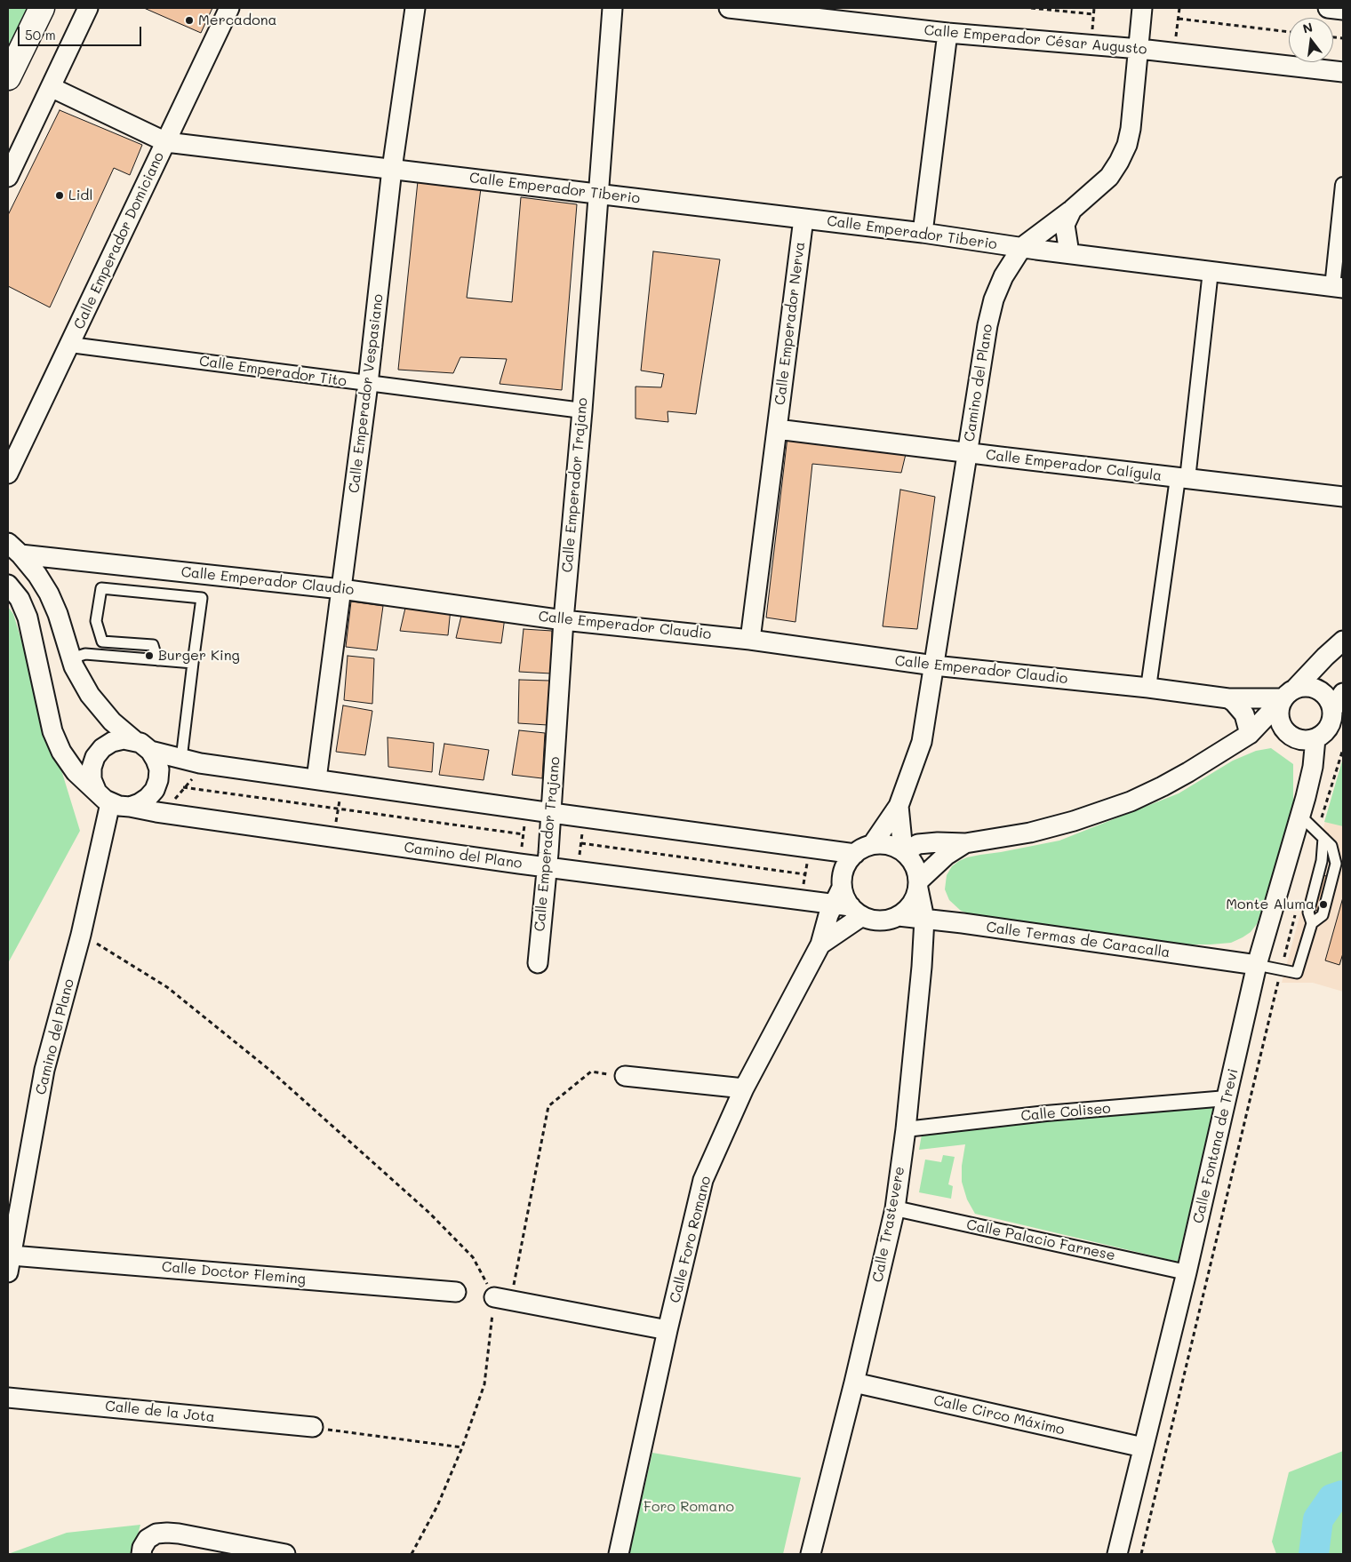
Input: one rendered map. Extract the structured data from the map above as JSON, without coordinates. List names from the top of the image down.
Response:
{
  "streets": {
    "street": [
      "Calle Emperador César Augusto",
      "Calle Emperador Tiberio",
      "Calle Emperador Domiciano",
      "Calle Emperador Nerva",
      "Calle Emperador Tito",
      "Camino del Plano",
      "Calle Emperador Vespasiano",
      "Calle Emperador Calígula",
      "Calle Emperador Trajano",
      "Calle Emperador Claudio",
      "Calle Termas de Caracalla",
      "Calle Coliseo",
      "Calle Fontana de Trevi",
      "Calle Trastevere",
      "Calle Foro Romano",
      "Calle Palacio Farnese",
      "Calle Doctor Fleming",
      "Calle de la Jota",
      "Calle Circo Máximo"
    ]
  },
  "crossings": [
    ["Calle Emperador César Augusto", "Camino del Plano"],
    ["Calle Emperador Tiberio", "Calle Emperador Domiciano"],
    ["Calle Emperador Tiberio", "Calle Emperador Nerva"],
    ["Calle Emperador Tiberio", "Camino del Plano"],
    ["Calle Emperador Tiberio", "Calle Emperador Vespasiano"],
    ["Calle Emperador Tiberio", "Calle Emperador Trajano"],
    ["Calle Emperador Domiciano", "Calle Emperador Tito"],
    ["Calle Emperador Nerva", "Calle Emperador Calígula"],
    ["Calle Emperador Tito", "Calle Emperador Vespasiano"],
    ["Calle Emperador Tito", "Calle Emperador Trajano"],
    ["Camino del Plano", "Calle Emperador Calígula"],
    ["Camino del Plano", "Calle Emperador Trajano"],
    ["Camino del Plano", "Calle Emperador Claudio"],
    ["Camino del Plano", "Calle Termas de Caracalla"],
    ["Camino del Plano", "Calle Trastevere"],
    ["Camino del Plano", "Calle Foro Romano"],
    ["Camino del Plano", "Calle Doctor Fleming"],
    ["Calle Emperador Vespasiano", "Calle Emperador Claudio"],
    ["Calle Emperador Trajano", "Calle Emperador Claudio"],
    ["Calle Emperador Claudio", "Calle Fontana de Trevi"],
    ["Calle Termas de Caracalla", "Calle Fontana de Trevi"],
    ["Calle Termas de Caracalla", "Calle Trastevere"],
    ["Calle Termas de Caracalla", "Calle Foro Romano"],
    ["Calle Coliseo", "Calle Fontana de Trevi"],
    ["Calle Coliseo", "Calle Trastevere"],
    ["Calle Fontana de Trevi", "Calle Palacio Farnese"],
    ["Calle Fontana de Trevi", "Calle Circo Máximo"],
    ["Calle Trastevere", "Calle Foro Romano"],
    ["Calle Trastevere", "Calle Palacio Farnese"],
    ["Calle Trastevere", "Calle Circo Máximo"]
  ],
  "parks": ["Foro Romano"],
  "places": [
    "Mercadona",
    "Lidl",
    "Burger King",
    "Monte Aluma"
  ],
  "scale_bar": "50 m",
  "north": "top"
}
